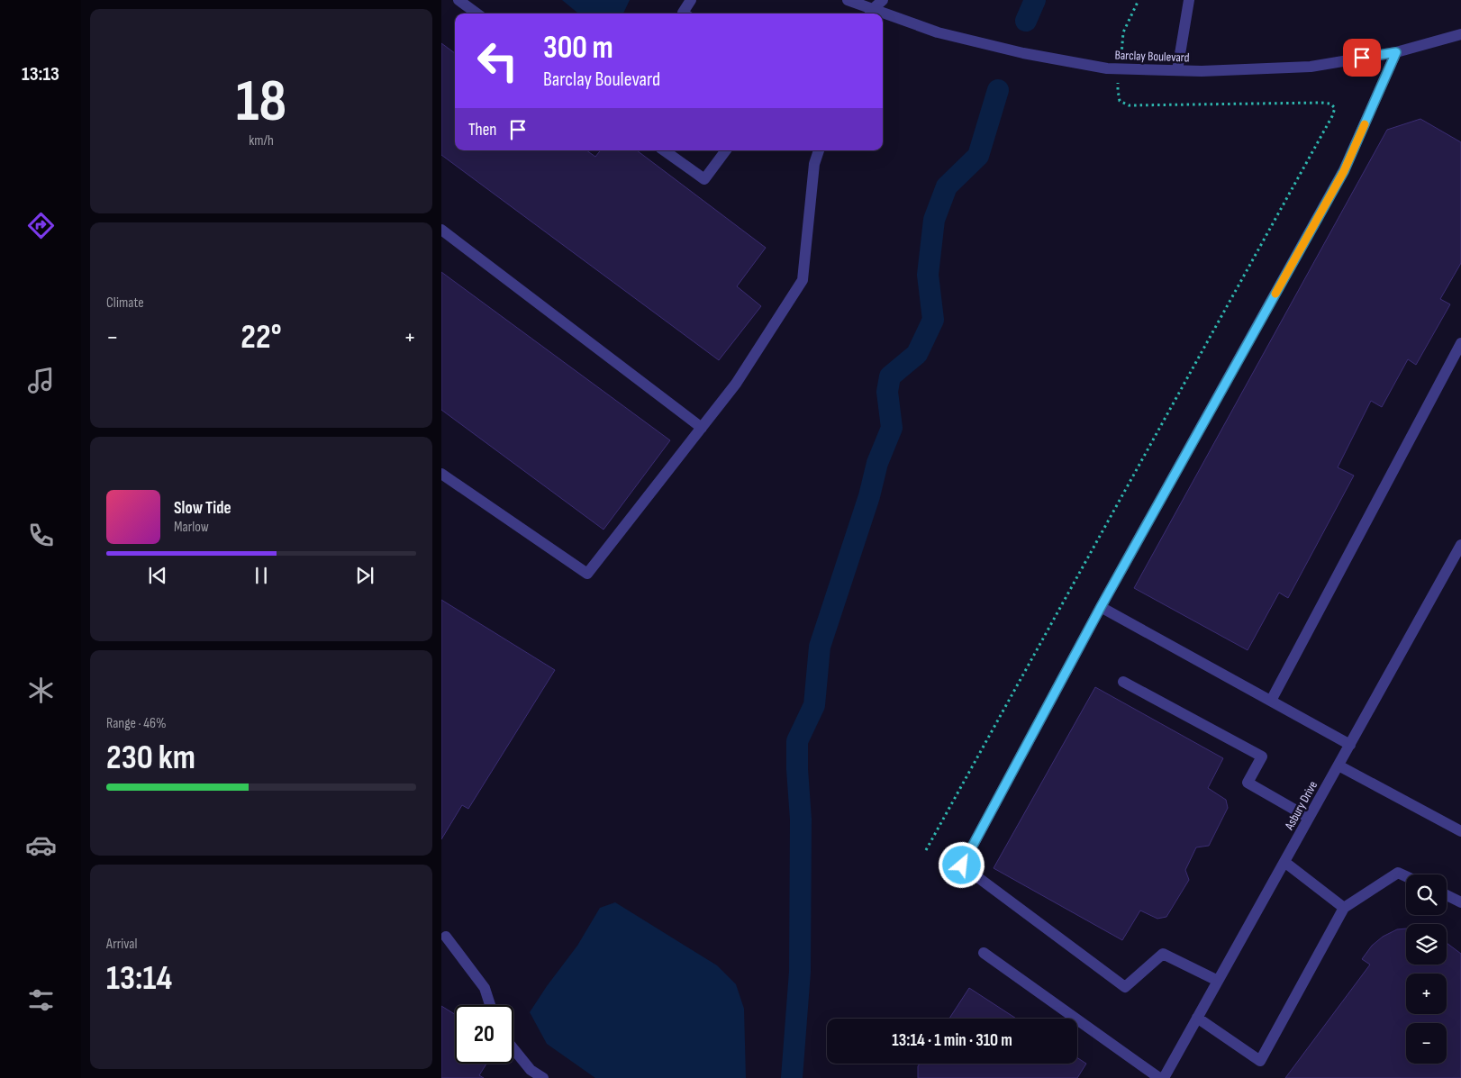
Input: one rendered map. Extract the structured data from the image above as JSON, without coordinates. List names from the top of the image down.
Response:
{
  "streets": {
    "street": ["Barclay Boulevard", "Asbury Drive"]
  },
  "page": {
    "tabs": "13:13",
    "tile": [
      ["18", "km/h"],
      "Climate",
      ["Range · 46%", "230 km"],
      ["Arrival", "13:14"]
    ],
    "turn": ["300 m", "Barclay Boulevard"],
    "then": "Then",
    "heat": ["−", "22°", "+"],
    "song": ["Slow Tide", "Marlow"],
    "map_buttons": ["+", "−"],
    "limit": "20",
    "trip": "13:14 · 1 min · 310 m"
  }
}
